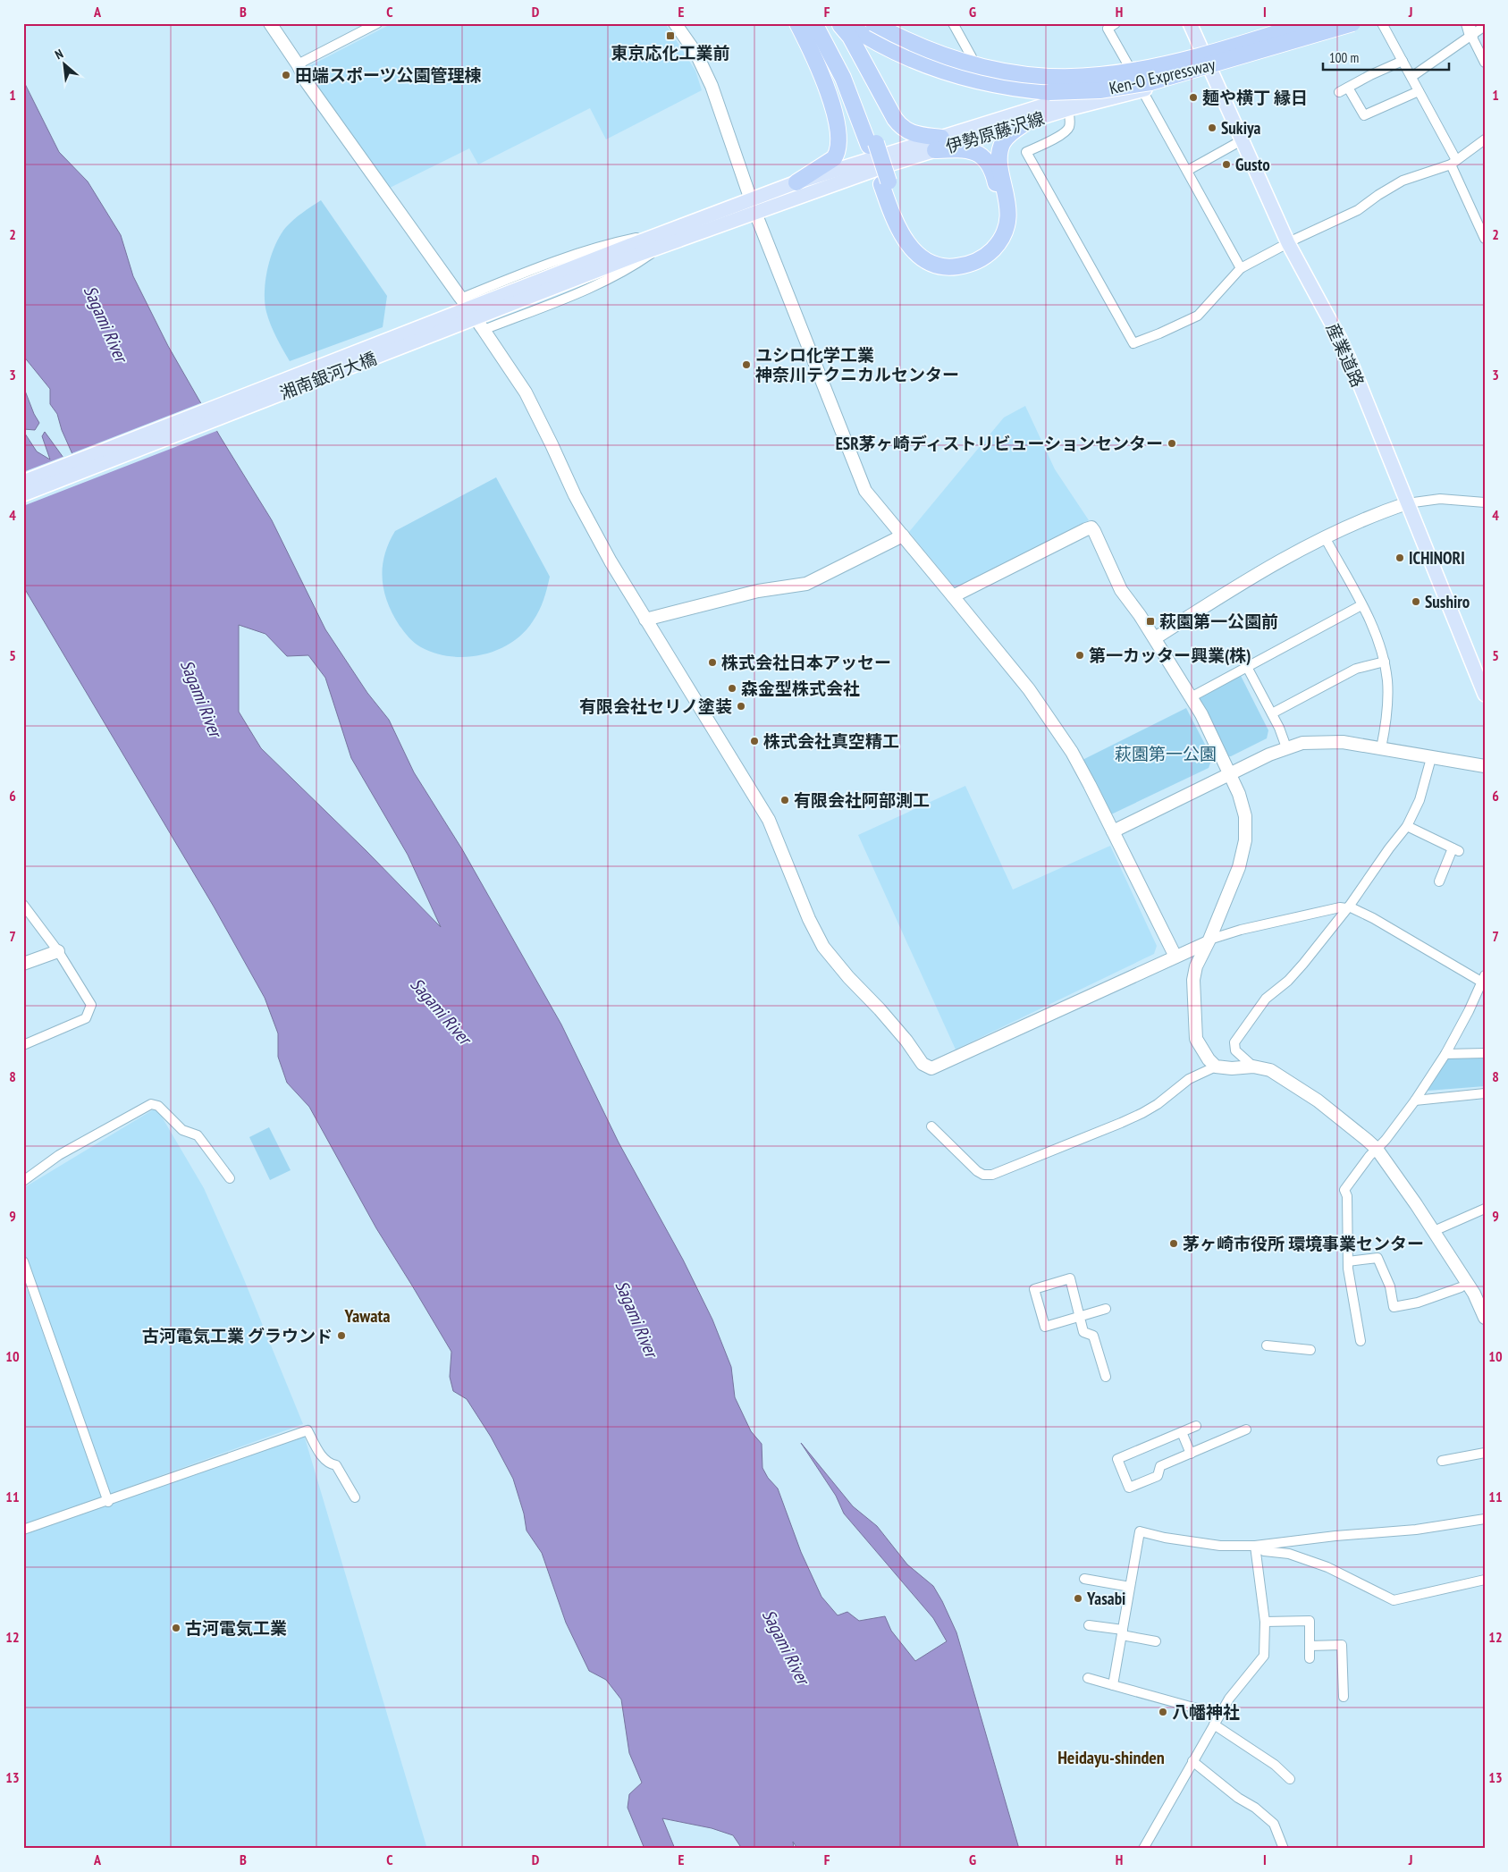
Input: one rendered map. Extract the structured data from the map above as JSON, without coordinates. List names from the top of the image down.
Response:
{
  "streets": {
    "highway": ["Ken-O Expressway"],
    "main road": ["伊勢原藤沢線", "産業道路", "湘南銀河大橋"]
  },
  "crossings": [
    ["Ken-O Expressway", "伊勢原藤沢線"],
    ["伊勢原藤沢線", "産業道路"],
    ["伊勢原藤沢線", "湘南銀河大橋"]
  ],
  "districts": ["Yawata", "Heidayu-shinden"],
  "water": ["Sagami River"],
  "parks": ["萩園第一公園"],
  "places": {
    "transit": ["東京応化工業前", "萩園第一公園前"],
    "other": [
      "田端スポーツ公園管理棟",
      "麺や横丁 縁日",
      "Sukiya",
      "Gusto",
      "ユシロ化学工業 神奈川テクニカルセンター",
      "ESR茅ヶ崎ディストリビューションセンター",
      "ICHINORI",
      "Sushiro",
      "第一カッター興業(株)",
      "株式会社日本アッセー",
      "森金型株式会社",
      "有限会社セリノ塗装",
      "株式会社真空精工",
      "有限会社阿部測工",
      "茅ヶ崎市役所 環境事業センター",
      "古河電気工業 グラウンド",
      "Yasabi",
      "古河電気工業",
      "八幡神社"
    ]
  },
  "scale_bar": "100 m",
  "north": "top left",
  "grid": {
    "columns": [
      "A",
      "B",
      "C",
      "D",
      "E",
      "F",
      "G",
      "H",
      "I",
      "J"
    ],
    "rows": [
      "1",
      "2",
      "3",
      "4",
      "5",
      "6",
      "7",
      "8",
      "9",
      "10",
      "11",
      "12",
      "13"
    ]
  }
}
